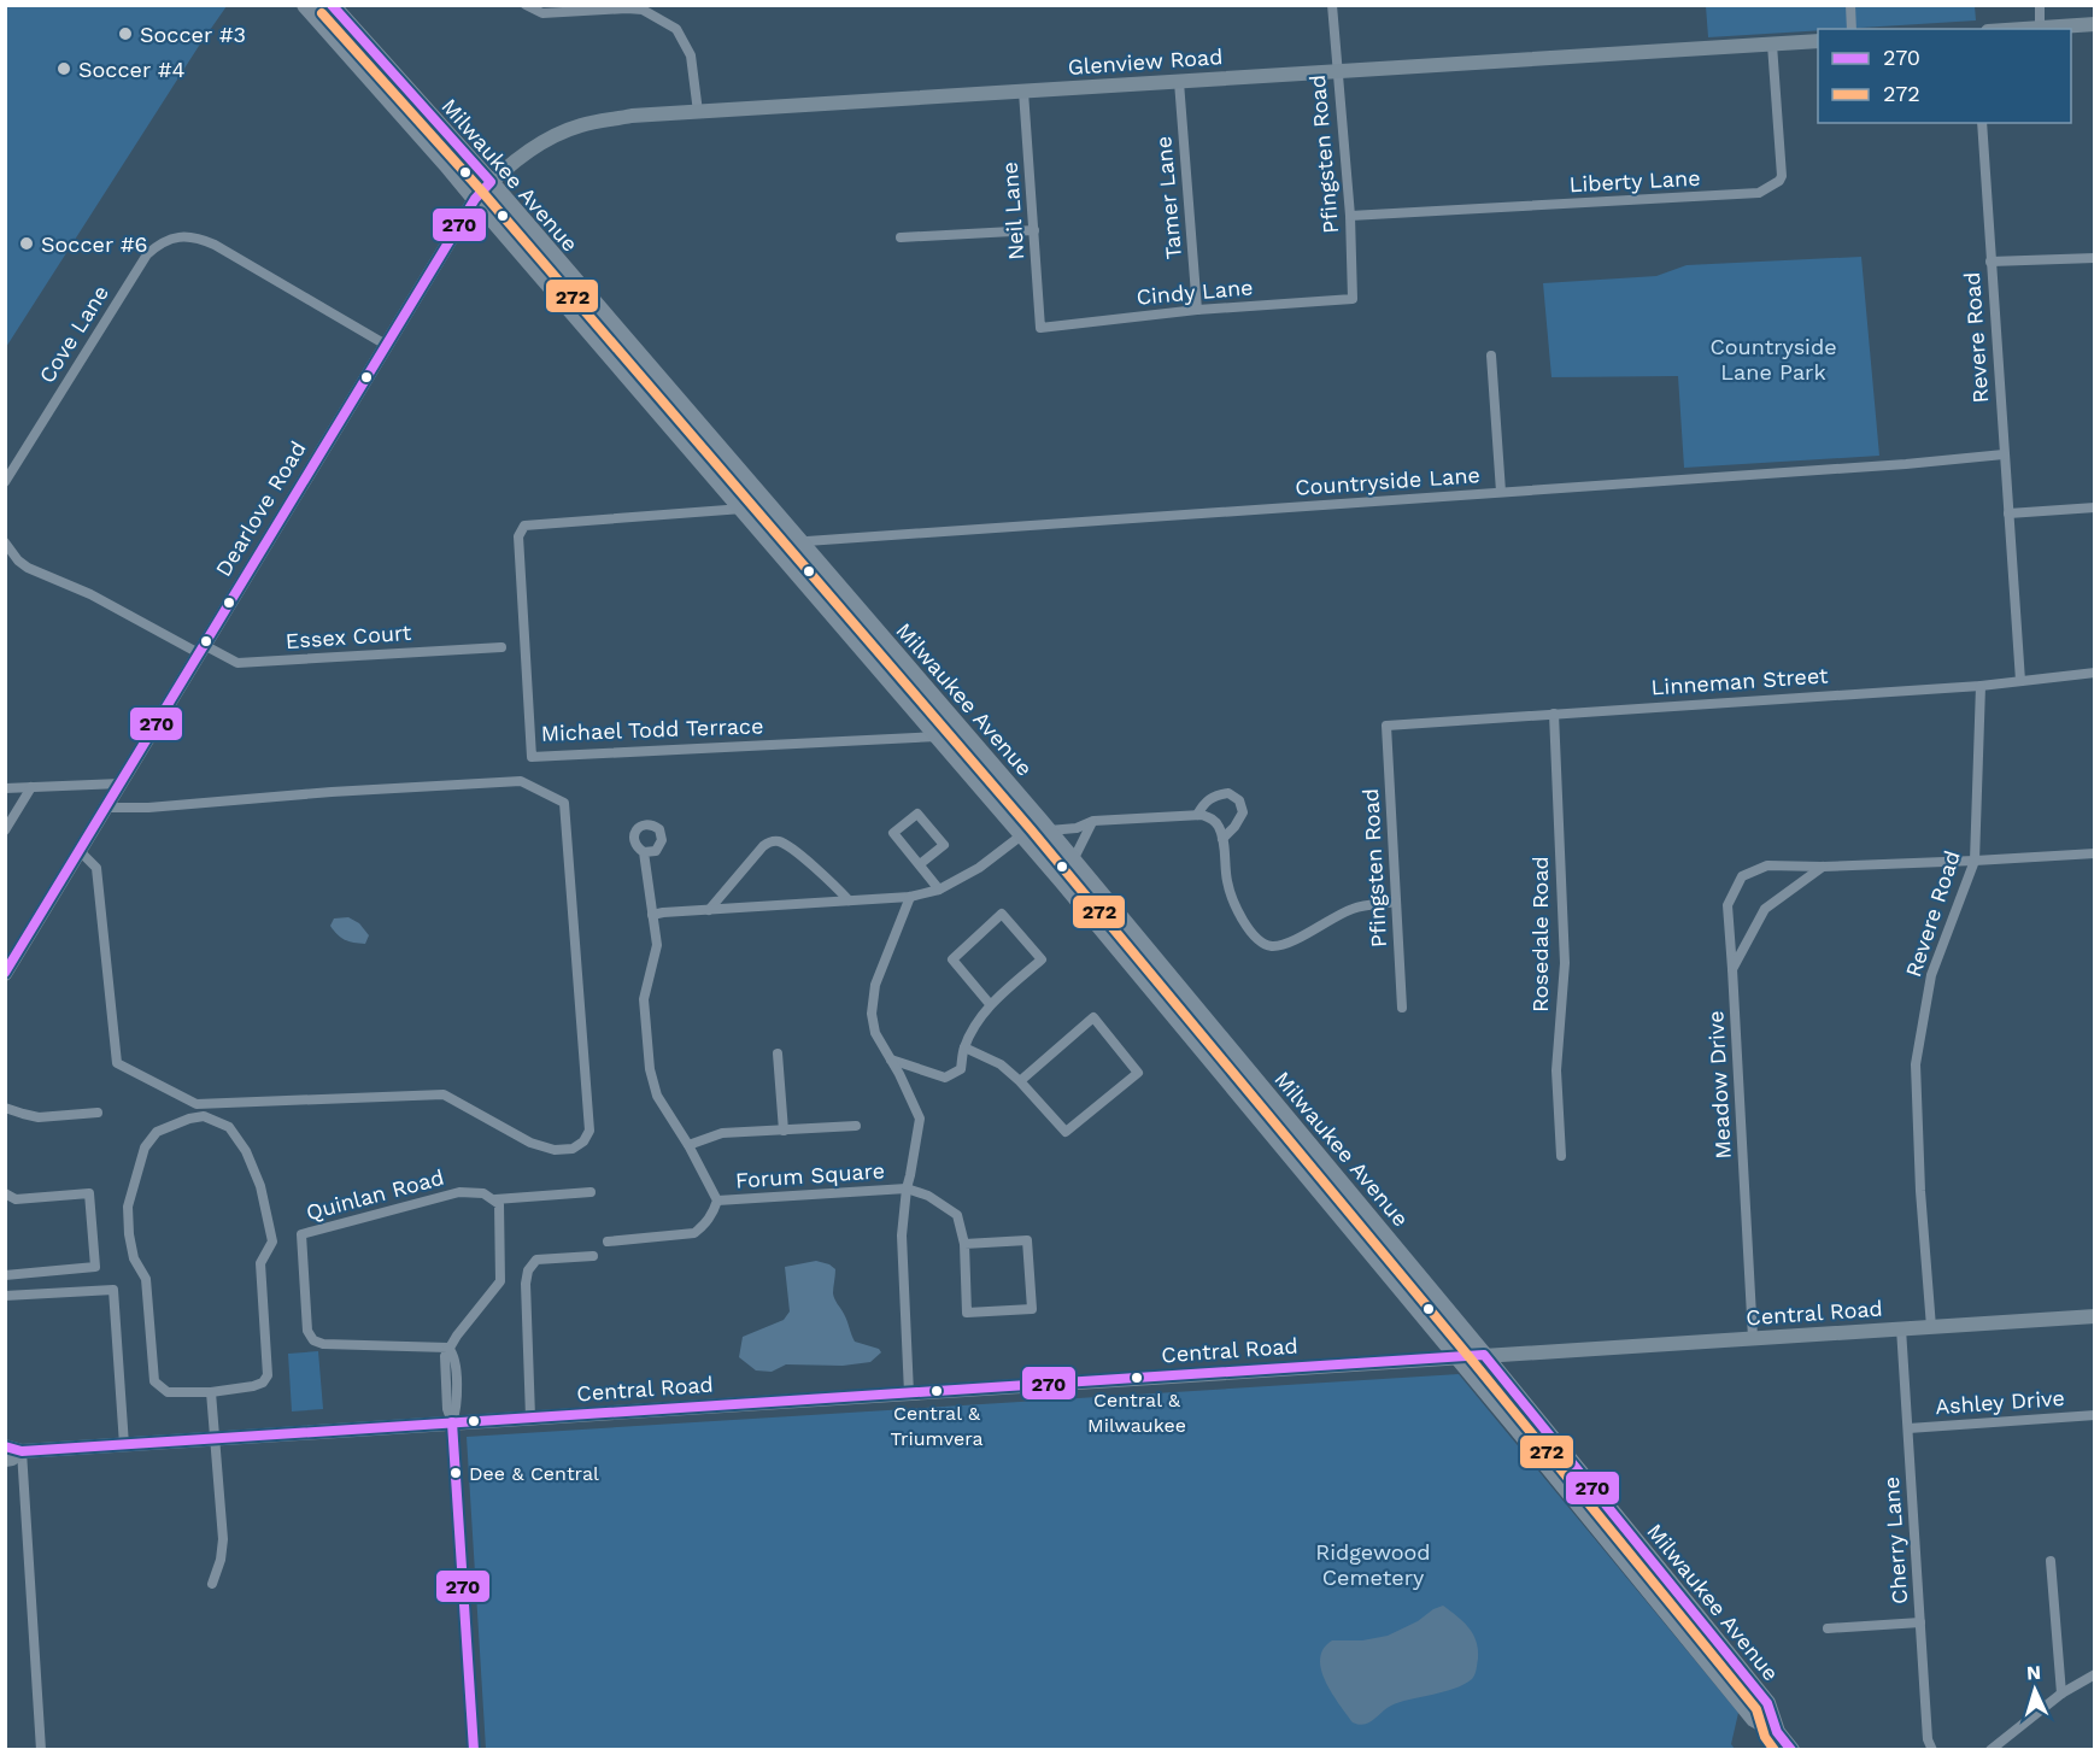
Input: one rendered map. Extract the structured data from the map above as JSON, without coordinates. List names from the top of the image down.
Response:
{
  "streets": {
    "main road": [
      "Glenview Road",
      "Milwaukee Avenue",
      "Dearlove Road",
      "Central Road"
    ],
    "street": [
      "Pfingsten Road",
      "Liberty Lane",
      "Tamer Lane",
      "Neil Lane",
      "Cindy Lane",
      "Cove Lane",
      "Revere Road",
      "Countryside Lane",
      "Essex Court",
      "Linneman Street",
      "Michael Todd Terrace",
      "Rosedale Road",
      "Meadow Drive",
      "Forum Square",
      "Quinlan Road",
      "Ashley Drive",
      "Cherry Lane"
    ]
  },
  "crossings": [
    ["Glenview Road", "Pfingsten Road"],
    ["Glenview Road", "Milwaukee Avenue"],
    ["Glenview Road", "Liberty Lane"],
    ["Glenview Road", "Tamer Lane"],
    ["Glenview Road", "Neil Lane"],
    ["Glenview Road", "Dearlove Road"],
    ["Pfingsten Road", "Liberty Lane"],
    ["Pfingsten Road", "Cindy Lane"],
    ["Pfingsten Road", "Linneman Street"],
    ["Milwaukee Avenue", "Countryside Lane"],
    ["Milwaukee Avenue", "Dearlove Road"],
    ["Milwaukee Avenue", "Michael Todd Terrace"],
    ["Milwaukee Avenue", "Central Road"],
    ["Tamer Lane", "Cindy Lane"],
    ["Neil Lane", "Cindy Lane"],
    ["Cove Lane", "Dearlove Road"],
    ["Revere Road", "Countryside Lane"],
    ["Revere Road", "Linneman Street"],
    ["Revere Road", "Meadow Drive"],
    ["Revere Road", "Central Road"],
    ["Dearlove Road", "Essex Court"],
    ["Linneman Street", "Rosedale Road"],
    ["Meadow Drive", "Central Road"],
    ["Central Road", "Cherry Lane"],
    ["Ashley Drive", "Cherry Lane"]
  ],
  "parks": ["Countryside Lane Park", "Ridgewood Cemetery"],
  "places": [
    "Soccer #3",
    "Soccer #4",
    "Soccer #6",
    "Central & Milwaukee",
    "Central & Triumvera",
    "Dee & Central"
  ],
  "lines": ["transit line 270", "transit line 272"],
  "legend": ["270", "272"],
  "north": "top"
}
